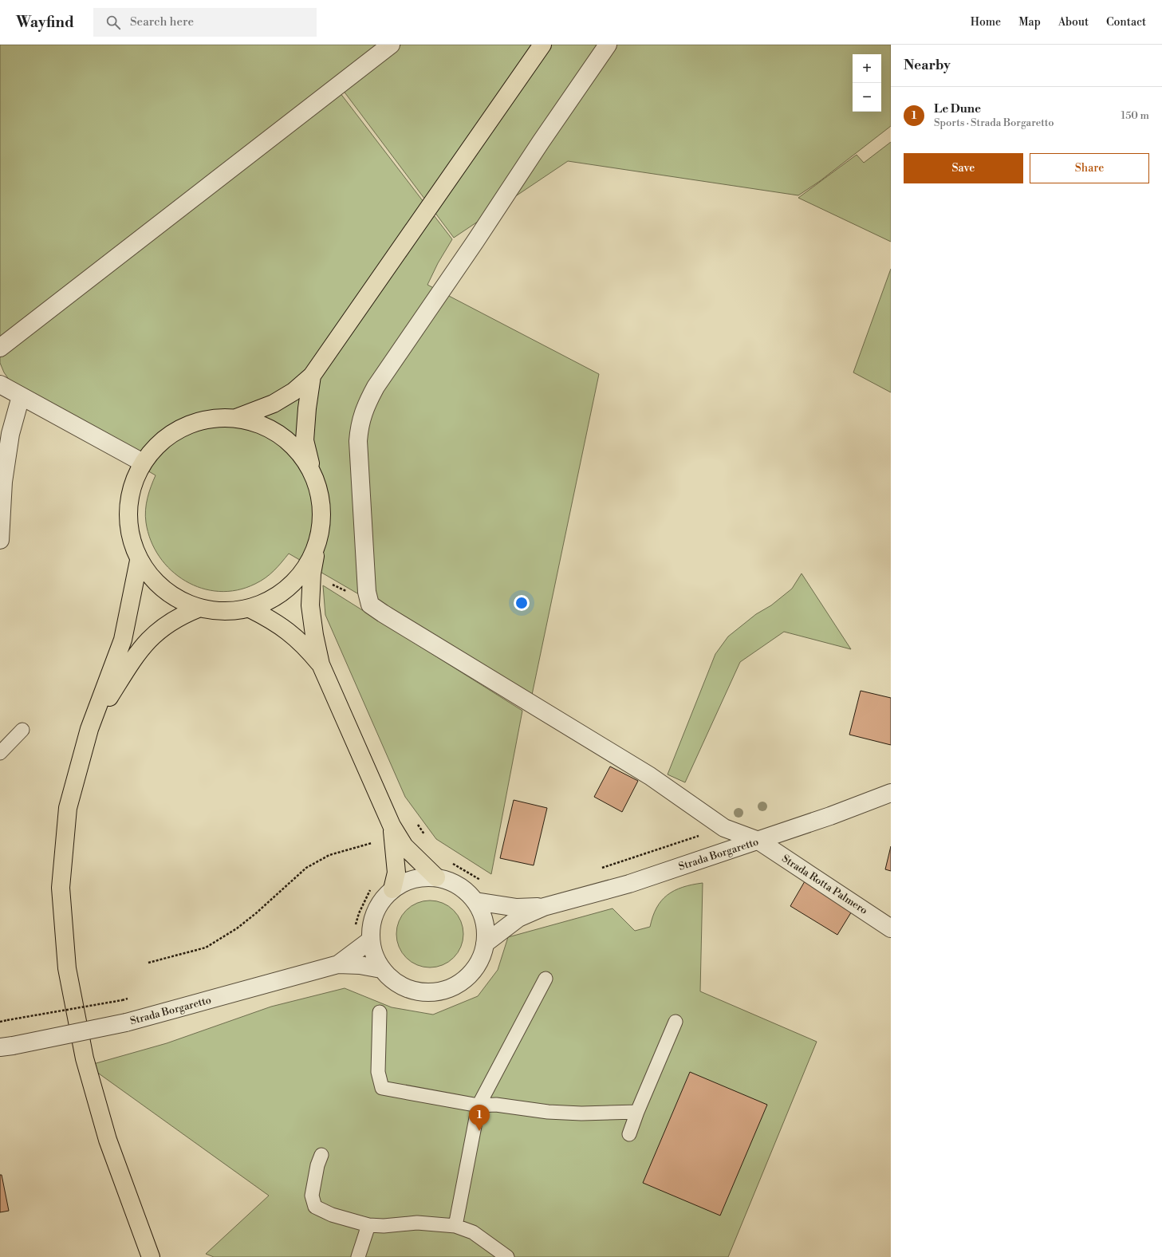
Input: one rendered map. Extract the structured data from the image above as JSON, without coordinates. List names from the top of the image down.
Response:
{
  "streets": {
    "street": ["Strada Borgaretto", "Strada Rotta Palmero"]
  },
  "crossings": [
    ["Strada Borgaretto", "Strada Rotta Palmero"]
  ],
  "page": {
    "header": "Wayfind",
    "search": "Search here",
    "nav": [
      "Home",
      "Map",
      "About",
      "Contact"
    ],
    "heading": "Nearby",
    "map_buttons": ["+", "−"],
    "list": [
      {
        "mark": "1",
        "name": "Le Dune",
        "note": "Sports · Strada Borgaretto",
        "value": "150 m"
      }
    ],
    "buttons": ["Save", "Share"],
    "pins": "1"
  }
}
